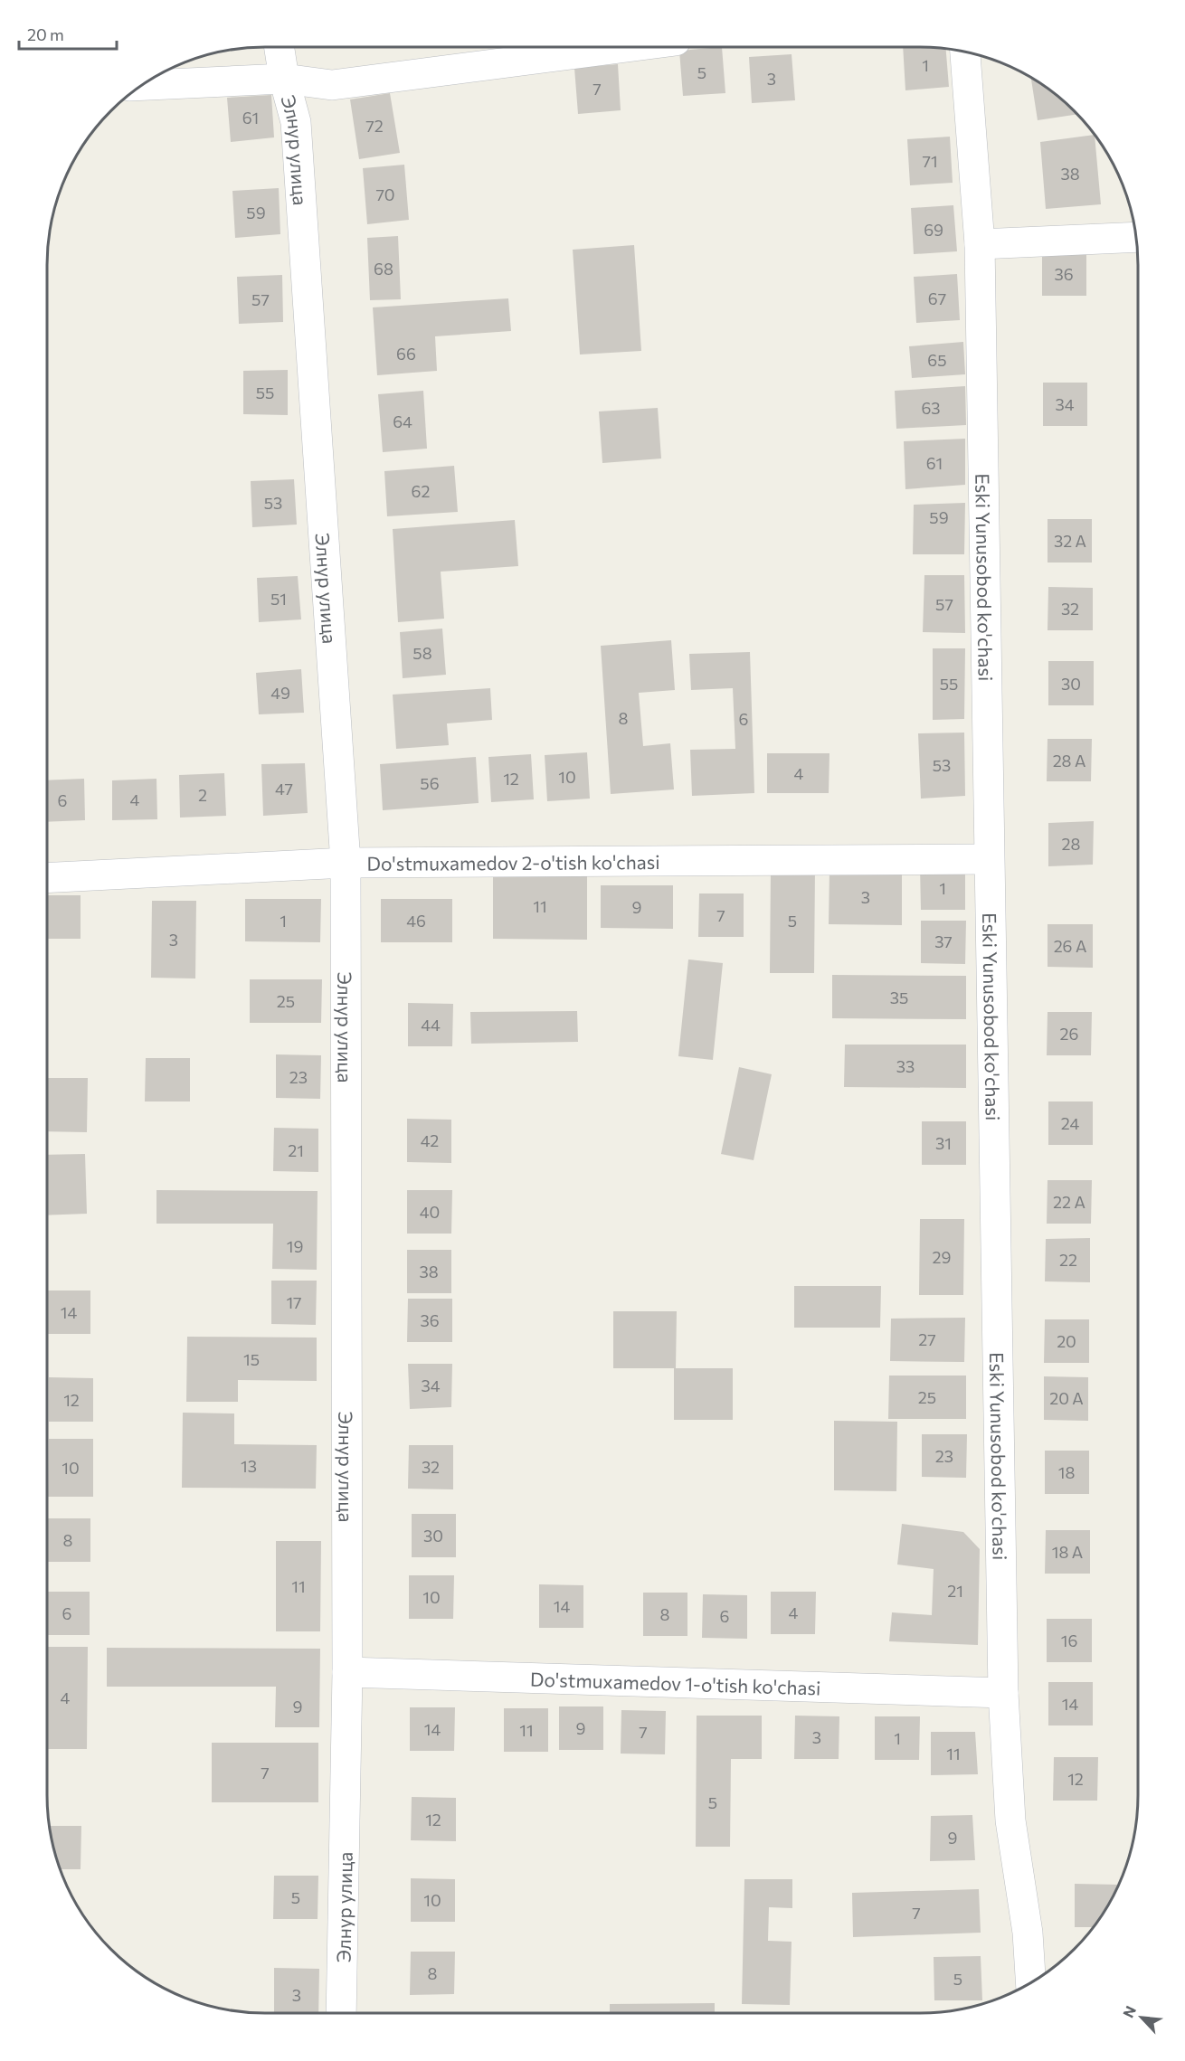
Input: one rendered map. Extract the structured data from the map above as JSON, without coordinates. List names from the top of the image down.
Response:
{
  "streets": {
    "street": [
      "Элнур улица",
      "Eski Yunusobod ko'chasi",
      "Do'stmuxamedov 2-o'tish ko'chasi",
      "Do'stmuxamedov 1-o'tish ko'chasi"
    ]
  },
  "crossings": [
    ["Элнур улица", "Do'stmuxamedov 2-o'tish ko'chasi"],
    ["Элнур улица", "Do'stmuxamedov 1-o'tish ko'chasi"],
    ["Eski Yunusobod ko'chasi", "Do'stmuxamedov 2-o'tish ko'chasi"],
    ["Eski Yunusobod ko'chasi", "Do'stmuxamedov 1-o'tish ko'chasi"]
  ],
  "house_numbers": [
    "1",
    "5",
    "3",
    "7",
    "61",
    "72",
    "71",
    "38",
    "70",
    "59",
    "69",
    "68",
    "36",
    "67",
    "57",
    "66",
    "65",
    "55",
    "34",
    "63",
    "64",
    "61",
    "62",
    "53",
    "59",
    "32 A",
    "51",
    "57",
    "32",
    "58",
    "55",
    "30",
    "49",
    "8",
    "6",
    "28 A",
    "53",
    "4",
    "10",
    "12",
    "56",
    "47",
    "2",
    "4",
    "6",
    "28",
    "1",
    "3",
    "11",
    "9",
    "7",
    "1",
    "46",
    "5",
    "3",
    "37",
    "26 A",
    "35",
    "25",
    "44",
    "26",
    "33",
    "23",
    "24",
    "42",
    "31",
    "21",
    "22 A",
    "40",
    "19",
    "29",
    "22",
    "38",
    "17",
    "14",
    "36",
    "27",
    "20",
    "15",
    "34",
    "25",
    "20 A",
    "12",
    "23",
    "13",
    "32",
    "10",
    "18",
    "30",
    "8",
    "18 A",
    "11",
    "21",
    "10",
    "14",
    "4",
    "6",
    "8",
    "6",
    "16",
    "4",
    "14",
    "9",
    "9",
    "14",
    "11",
    "7",
    "3",
    "1",
    "11",
    "7",
    "12",
    "5",
    "12",
    "9",
    "5",
    "10",
    "7",
    "8",
    "5",
    "3"
  ],
  "scale_bar": "20 m",
  "north": "top left"
}
